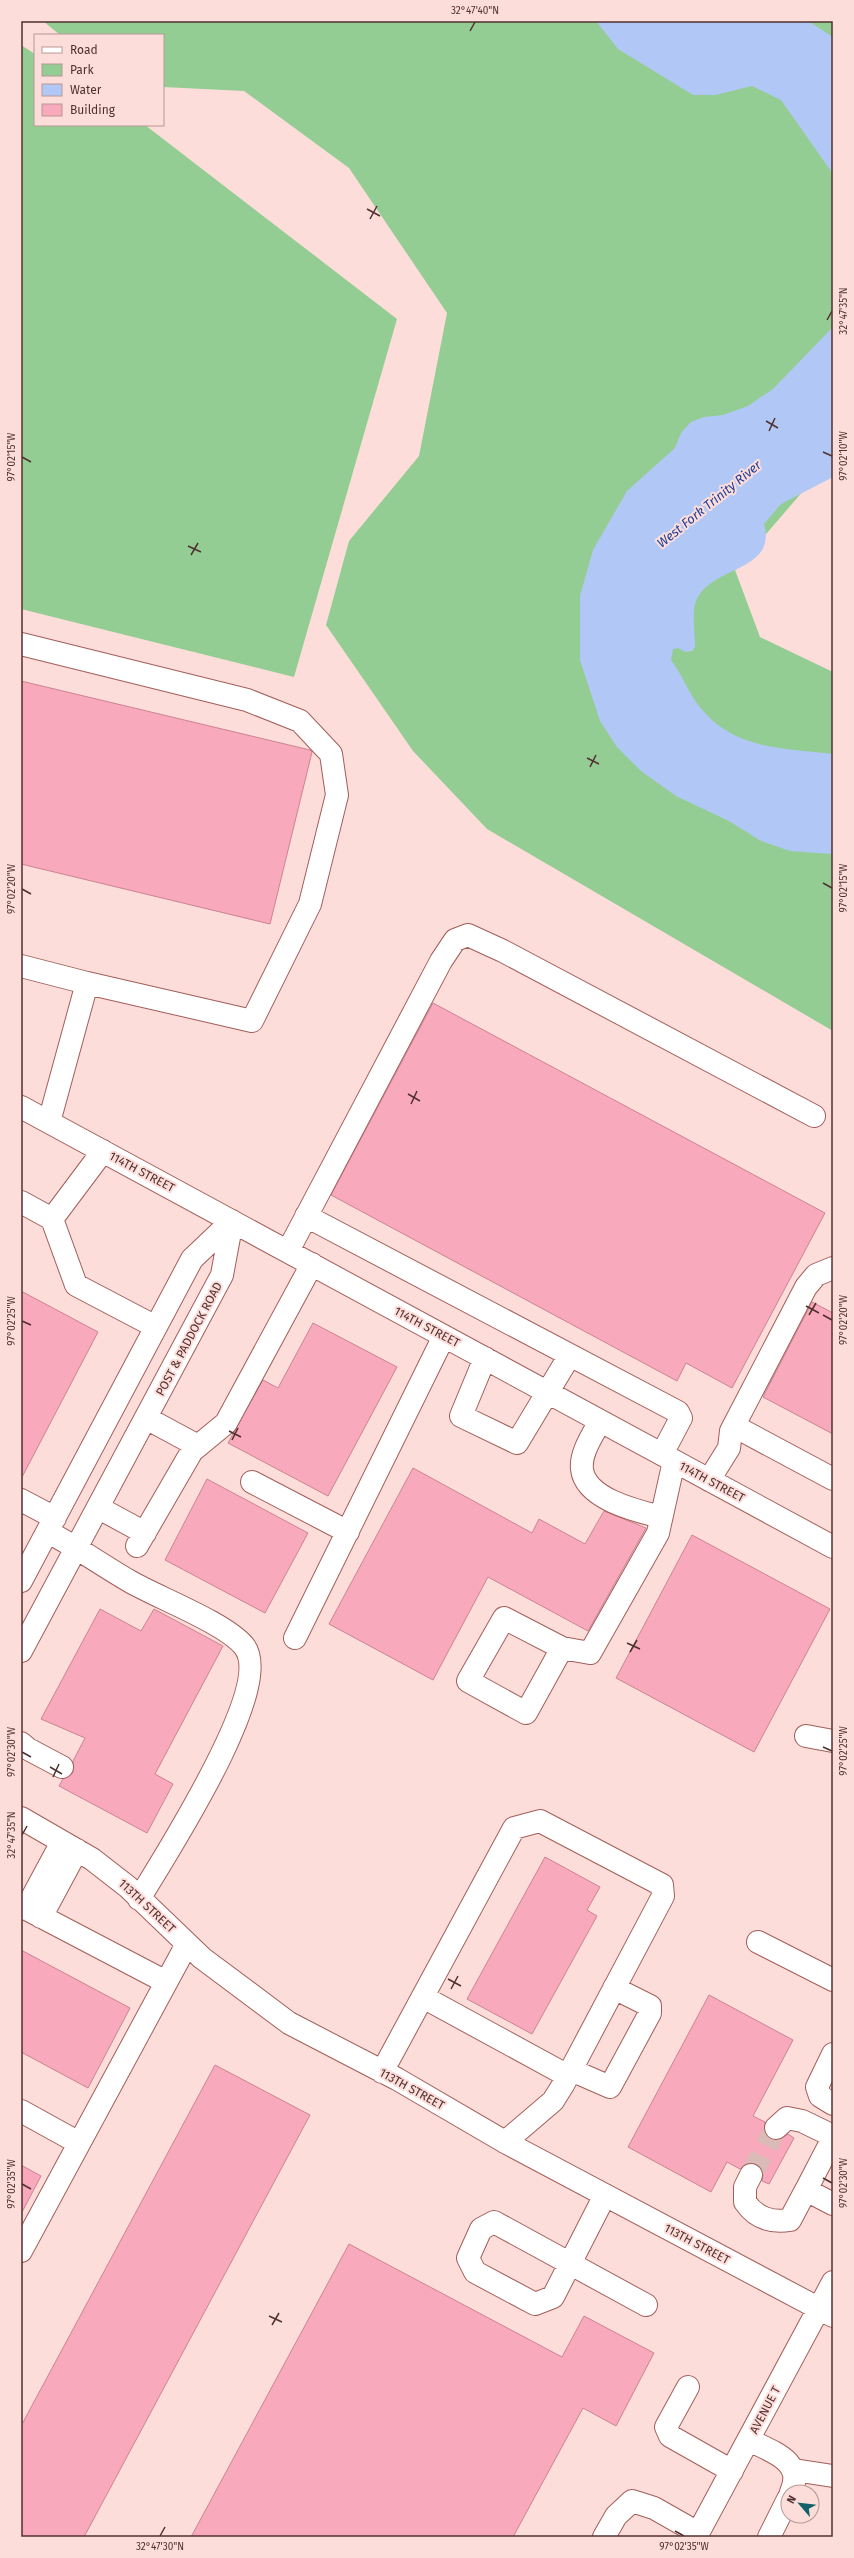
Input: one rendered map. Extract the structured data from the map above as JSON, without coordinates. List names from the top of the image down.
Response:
{
  "streets": {
    "street": [
      "114TH STREET",
      "POST & PADDOCK ROAD",
      "113TH STREET",
      "AVENUE T"
    ]
  },
  "crossings": [
    ["114TH STREET", "POST & PADDOCK ROAD"],
    ["113TH STREET", "AVENUE T"]
  ],
  "water": ["West Fork Trinity River"],
  "legend": [
    "Road",
    "Park",
    "Water",
    "Building"
  ],
  "north": "top left",
  "coordinates": [
    "32°47'40\"N",
    "32°47'35\"N",
    "97°02'10\"W",
    "97°02'15\"W",
    "97°02'20\"W",
    "97°02'25\"W",
    "97°02'30\"W",
    "97°02'35\"W",
    "32°47'30\"N"
  ]
}
